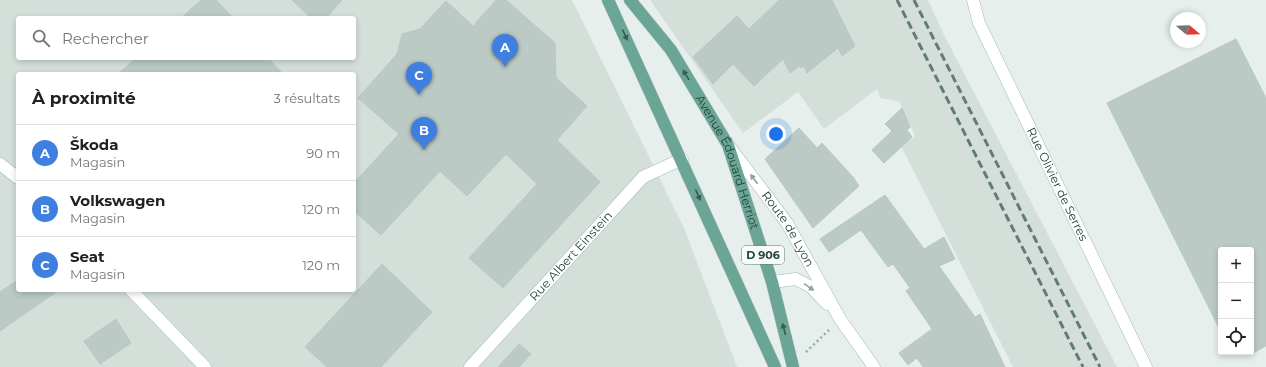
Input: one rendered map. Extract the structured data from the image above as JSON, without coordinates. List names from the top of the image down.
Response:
{
  "streets": {
    "main road": ["Avenue Édouard Herriot", "D 906"],
    "street": ["Rue Olivier de Serres", "Route de Lyon", "Rue Albert Einstein"]
  },
  "crossings": [
    ["Avenue Édouard Herriot", "Route de Lyon"],
    ["D 906", "Rue Albert Einstein"]
  ],
  "north": "right",
  "page": {
    "search": "Rechercher",
    "pins": ["A", "C", "B"],
    "heading": ["À proximité", "3 résultats"],
    "list": [
      {
        "mark": "A",
        "name": "Škoda",
        "note": "Magasin",
        "value": "90 m"
      },
      {
        "mark": "B",
        "name": "Volkswagen",
        "note": "Magasin",
        "value": "120 m"
      },
      {
        "mark": "C",
        "name": "Seat",
        "note": "Magasin",
        "value": "120 m"
      }
    ],
    "map_buttons": ["+", "−"]
  }
}
